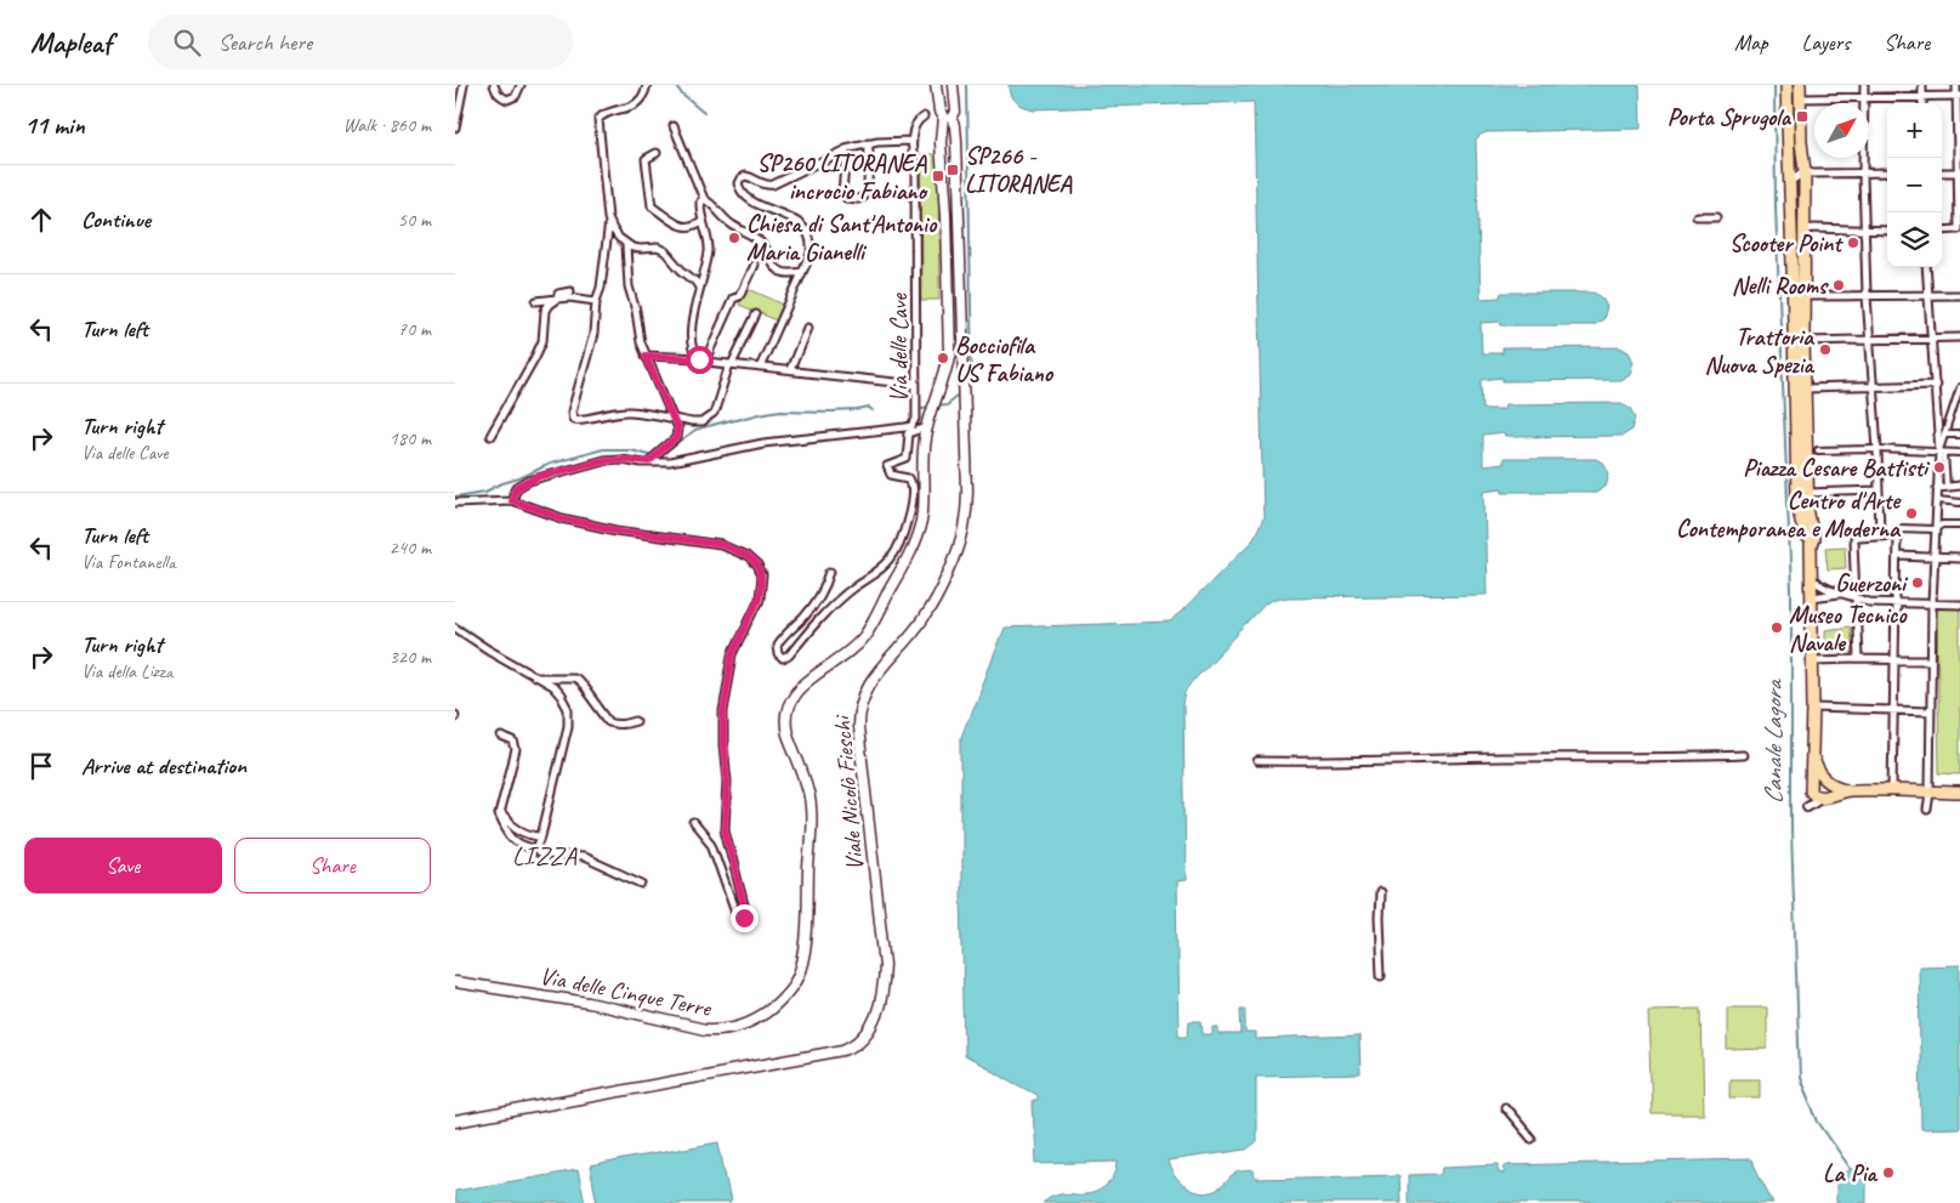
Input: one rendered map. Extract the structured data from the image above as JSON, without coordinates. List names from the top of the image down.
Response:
{
  "streets": {
    "main road": ["Viale Nicolò Fieschi", "Via delle Cinque Terre"],
    "street": ["Via delle Cave"]
  },
  "crossings": [
    ["Viale Nicolò Fieschi", "Via delle Cinque Terre"]
  ],
  "districts": ["LIZZA"],
  "water": ["Canale Lagora"],
  "places": {
    "transit": ["Porta Sprugola", "SP266 - LITORANEA", "SP260 LITORANEA incrocio Fabiano"],
    "other": [
      "Chiesa di Sant'Antonio Maria Gianelli",
      "Scooter Point",
      "Nelli Rooms",
      "Trattoria Nuova Spezia",
      "Bocciofila US Fabiano",
      "Piazza Cesare Battisti",
      "Centro d'Arte Contemporanea e Moderna",
      "Guerzoni",
      "Museo Tecnico Navale",
      "La Pia"
    ]
  },
  "north": "top right",
  "page": {
    "header": "Mapleaf",
    "search": "Search here",
    "nav": ["Map", "Layers", "Share"],
    "heading": ["11 min", "Walk · 860 m"],
    "map_buttons": ["+", "−"],
    "list": [
      ["Continue", "50 m"],
      ["Turn left", "70 m"],
      ["Turn right", "Via delle Cave", "180 m"],
      ["Turn left", "Via Fontanella", "240 m"],
      ["Turn right", "Via della Lizza", "320 m"],
      "Arrive at destination"
    ],
    "buttons": ["Save", "Share"]
  }
}
